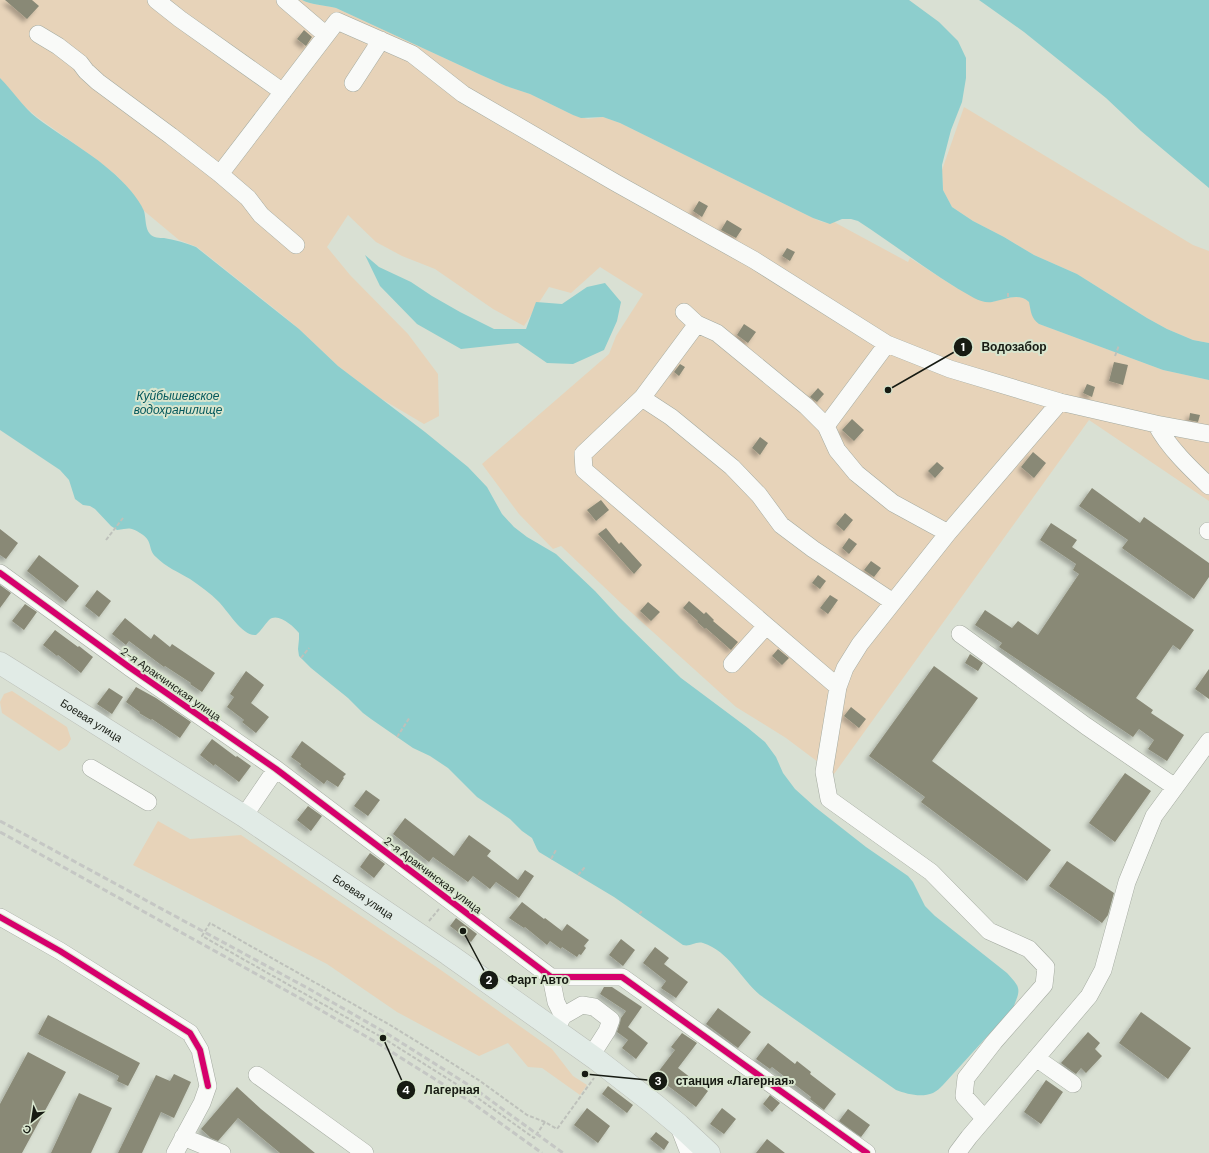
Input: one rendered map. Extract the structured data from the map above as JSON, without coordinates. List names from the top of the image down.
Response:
{
  "streets": {
    "main road": ["Боевая улица"],
    "street": ["2-я Аракчинская улица"]
  },
  "water": ["Куйбышевское водохранилище"],
  "places": [
    "Водозабор",
    "Фарт Авто",
    "Лагерная",
    "станция «Лагерная»"
  ],
  "north": "bottom left"
}
